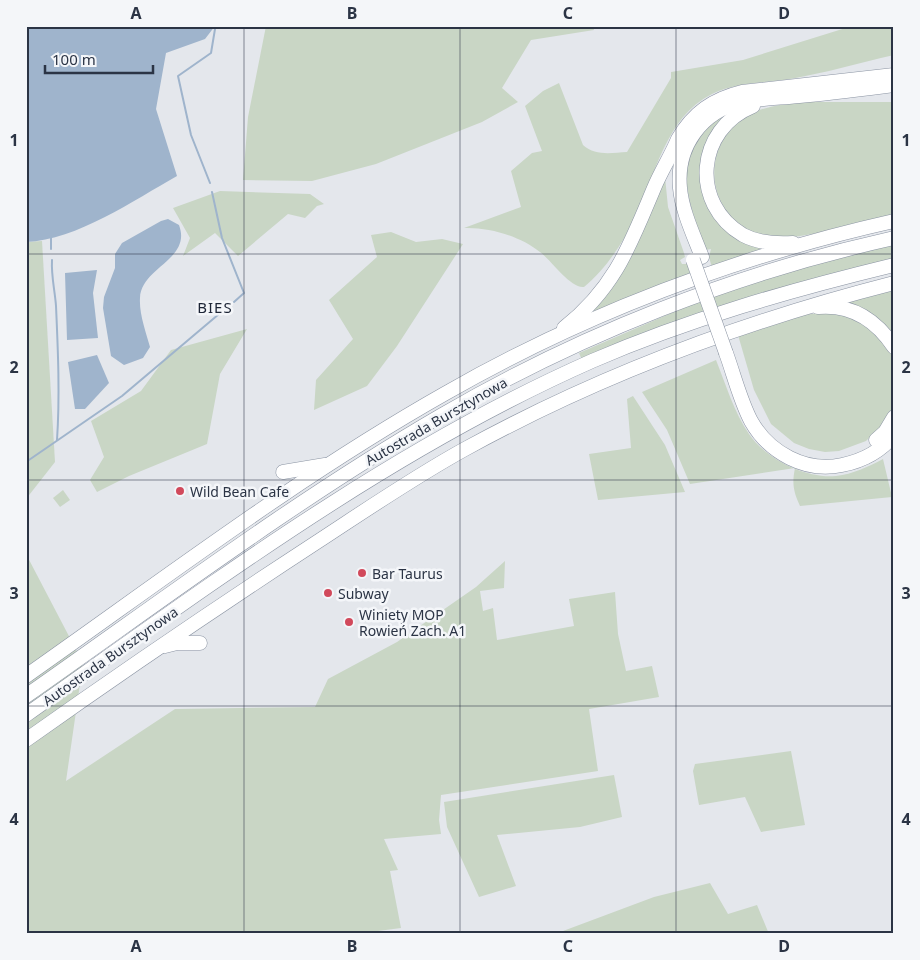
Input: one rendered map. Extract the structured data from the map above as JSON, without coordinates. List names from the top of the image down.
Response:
{
  "streets": {
    "highway": ["Autostrada Bursztynowa"]
  },
  "districts": ["BIES"],
  "places": [
    "Wild Bean Cafe",
    "Bar Taurus",
    "Subway",
    "Winiety MOP Rowień Zach. A1"
  ],
  "scale_bar": "100 m",
  "grid": {
    "columns": [
      "A",
      "B",
      "C",
      "D"
    ],
    "rows": [
      "1",
      "2",
      "3",
      "4"
    ]
  }
}
